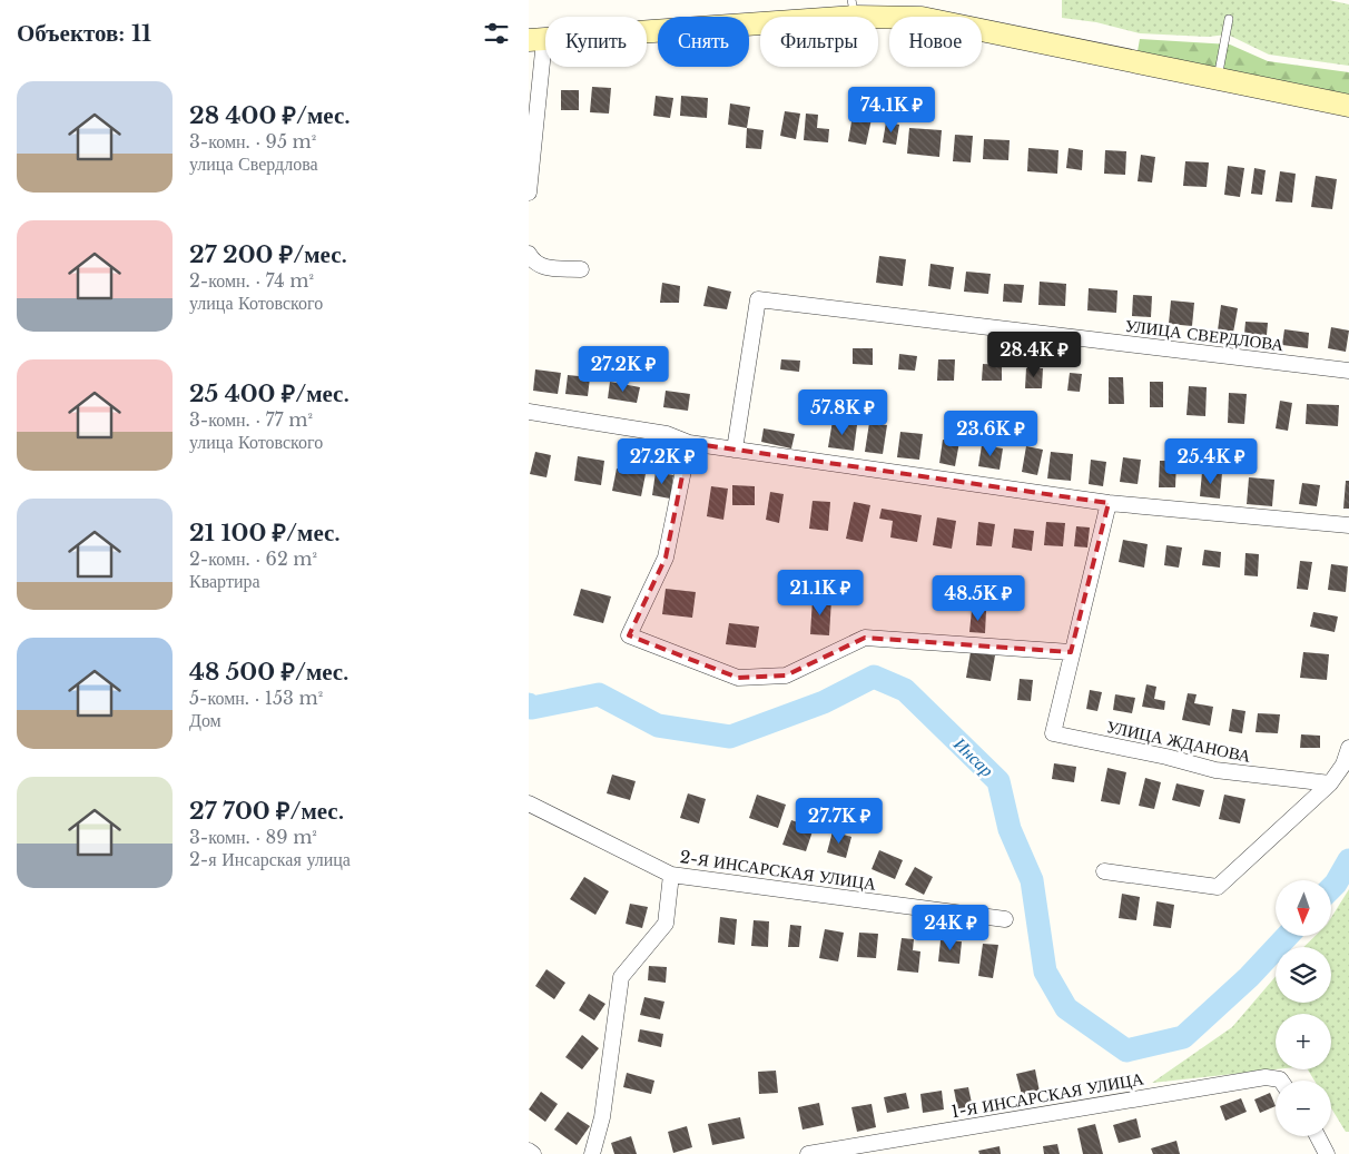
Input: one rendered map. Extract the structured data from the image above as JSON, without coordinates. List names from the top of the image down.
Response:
{
  "streets": {
    "street": [
      "УЛИЦА СВЕРДЛОВА",
      "УЛИЦА ЖДАНОВА",
      "2-Я ИНСАРСКАЯ УЛИЦА",
      "1-Я ИНСАРСКАЯ УЛИЦА"
    ]
  },
  "water": ["Инсар"],
  "north": "bottom",
  "page": {
    "heading": "Объектов: 11",
    "chip": [
      "Купить",
      "Снять",
      "Фильтры",
      "Новое"
    ],
    "list": [
      {
        "name": "28 400 ₽/мес.",
        "note": "3-комн. · 95 m² · улица Свердлова"
      },
      {
        "name": "27 200 ₽/мес.",
        "note": "2-комн. · 74 m² · улица Котовского"
      },
      {
        "name": "25 400 ₽/мес.",
        "note": "3-комн. · 77 m² · улица Котовского"
      },
      {
        "name": "21 100 ₽/мес.",
        "note": "2-комн. · 62 m² · Квартира"
      },
      {
        "name": "48 500 ₽/мес.",
        "note": "5-комн. · 153 m² · Дом"
      },
      {
        "name": "27 700 ₽/мес.",
        "note": "3-комн. · 89 m² · 2-я Инсарская улица"
      }
    ],
    "price": [
      "74.1K ₽",
      "28.4K ₽",
      "27.2K ₽",
      "57.8K ₽",
      "23.6K ₽",
      "27.2K ₽",
      "25.4K ₽",
      "21.1K ₽",
      "48.5K ₽",
      "27.7K ₽",
      "24K ₽"
    ],
    "map_buttons": ["+", "−"]
  }
}
